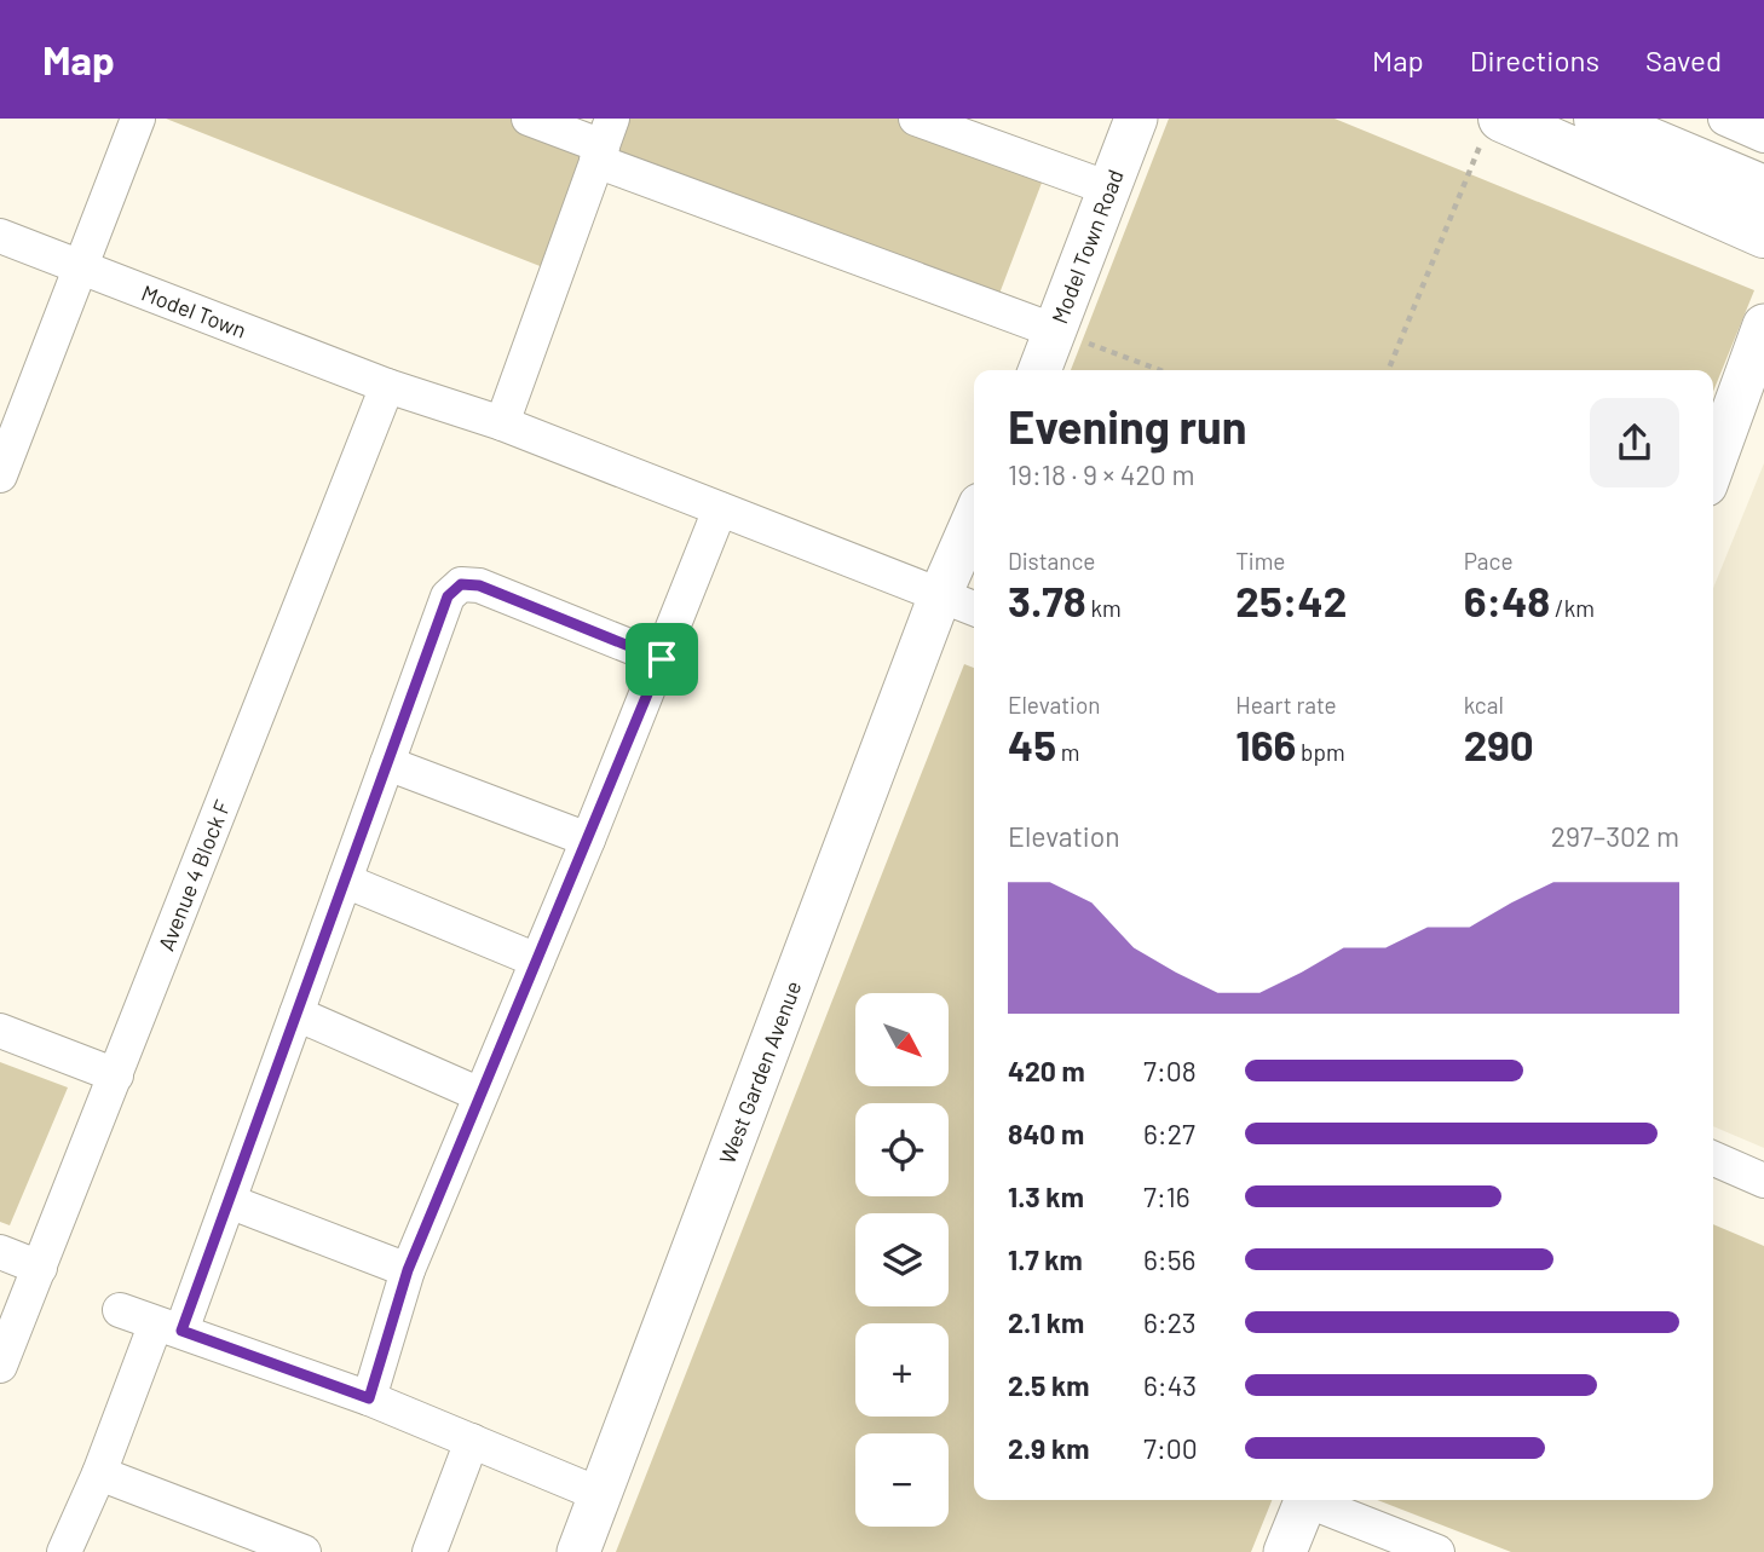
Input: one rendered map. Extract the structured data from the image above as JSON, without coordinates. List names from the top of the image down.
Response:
{
  "streets": {
    "street": [
      "Model Town Road",
      "Model Town",
      "Avenue 4 Block F",
      "West Garden Avenue"
    ]
  },
  "crossings": [
    ["Model Town", "Avenue 4 Block F"],
    ["Model Town", "West Garden Avenue"]
  ],
  "north": "bottom right",
  "page": {
    "header": "Map",
    "nav": ["Map", "Directions", "Saved"],
    "heading": ["Evening run", "19:18 · 9 × 420 m"],
    "stats": [
      ["Distance", "3.78 km"],
      ["Time", "25:42"],
      ["Pace", "6:48 /km"],
      ["Elevation", "45 m"],
      ["Heart rate", "166 bpm"],
      ["kcal", "290"]
    ],
    "chart": ["Elevation", "297–302 m"],
    "map_buttons": ["+", "−"],
    "list": [
      {
        "name": "420 m",
        "note": "7:08"
      },
      {
        "name": "840 m",
        "note": "6:27"
      },
      {
        "name": "1.3 km",
        "note": "7:16"
      },
      {
        "name": "1.7 km",
        "note": "6:56"
      },
      {
        "name": "2.1 km",
        "note": "6:23"
      },
      {
        "name": "2.5 km",
        "note": "6:43"
      },
      {
        "name": "2.9 km",
        "note": "7:00"
      }
    ]
  }
}
